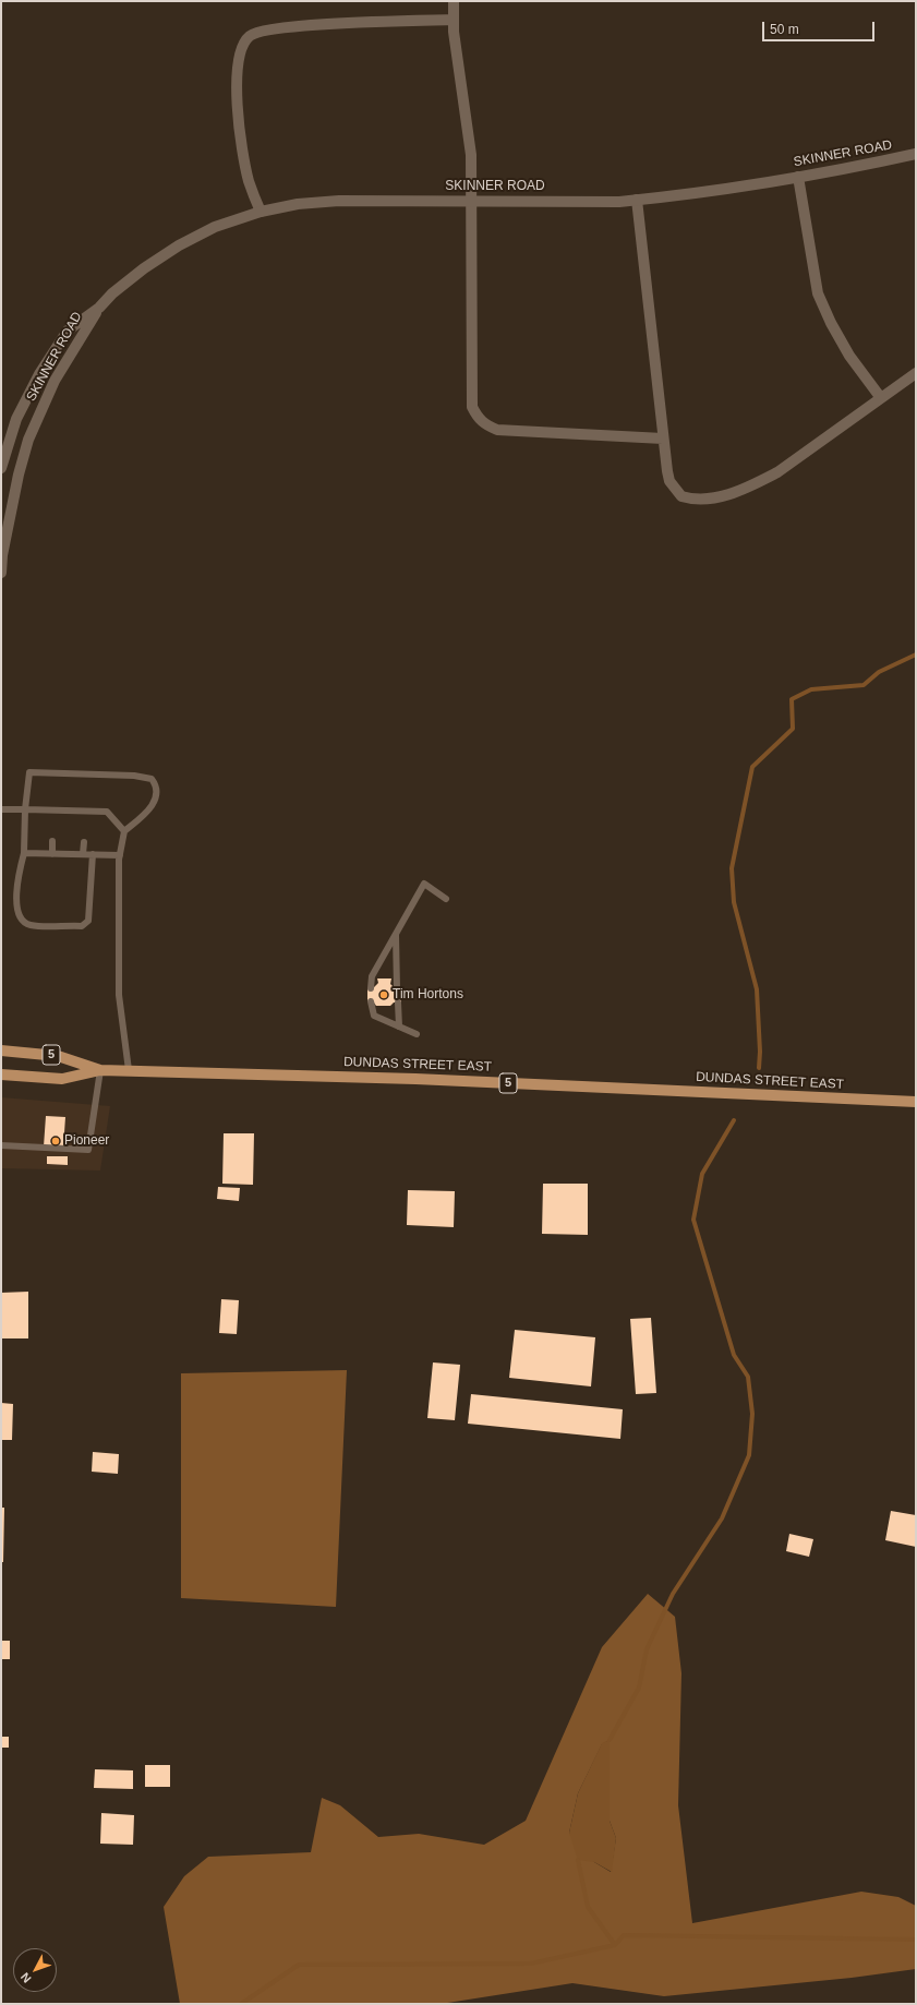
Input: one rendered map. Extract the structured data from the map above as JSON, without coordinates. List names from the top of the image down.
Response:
{
  "streets": {
    "main road": ["5", "DUNDAS STREET EAST"],
    "street": ["SKINNER ROAD"]
  },
  "places": ["Tim Hortons", "Pioneer"],
  "scale_bar": "50 m",
  "north": "bottom left"
}
